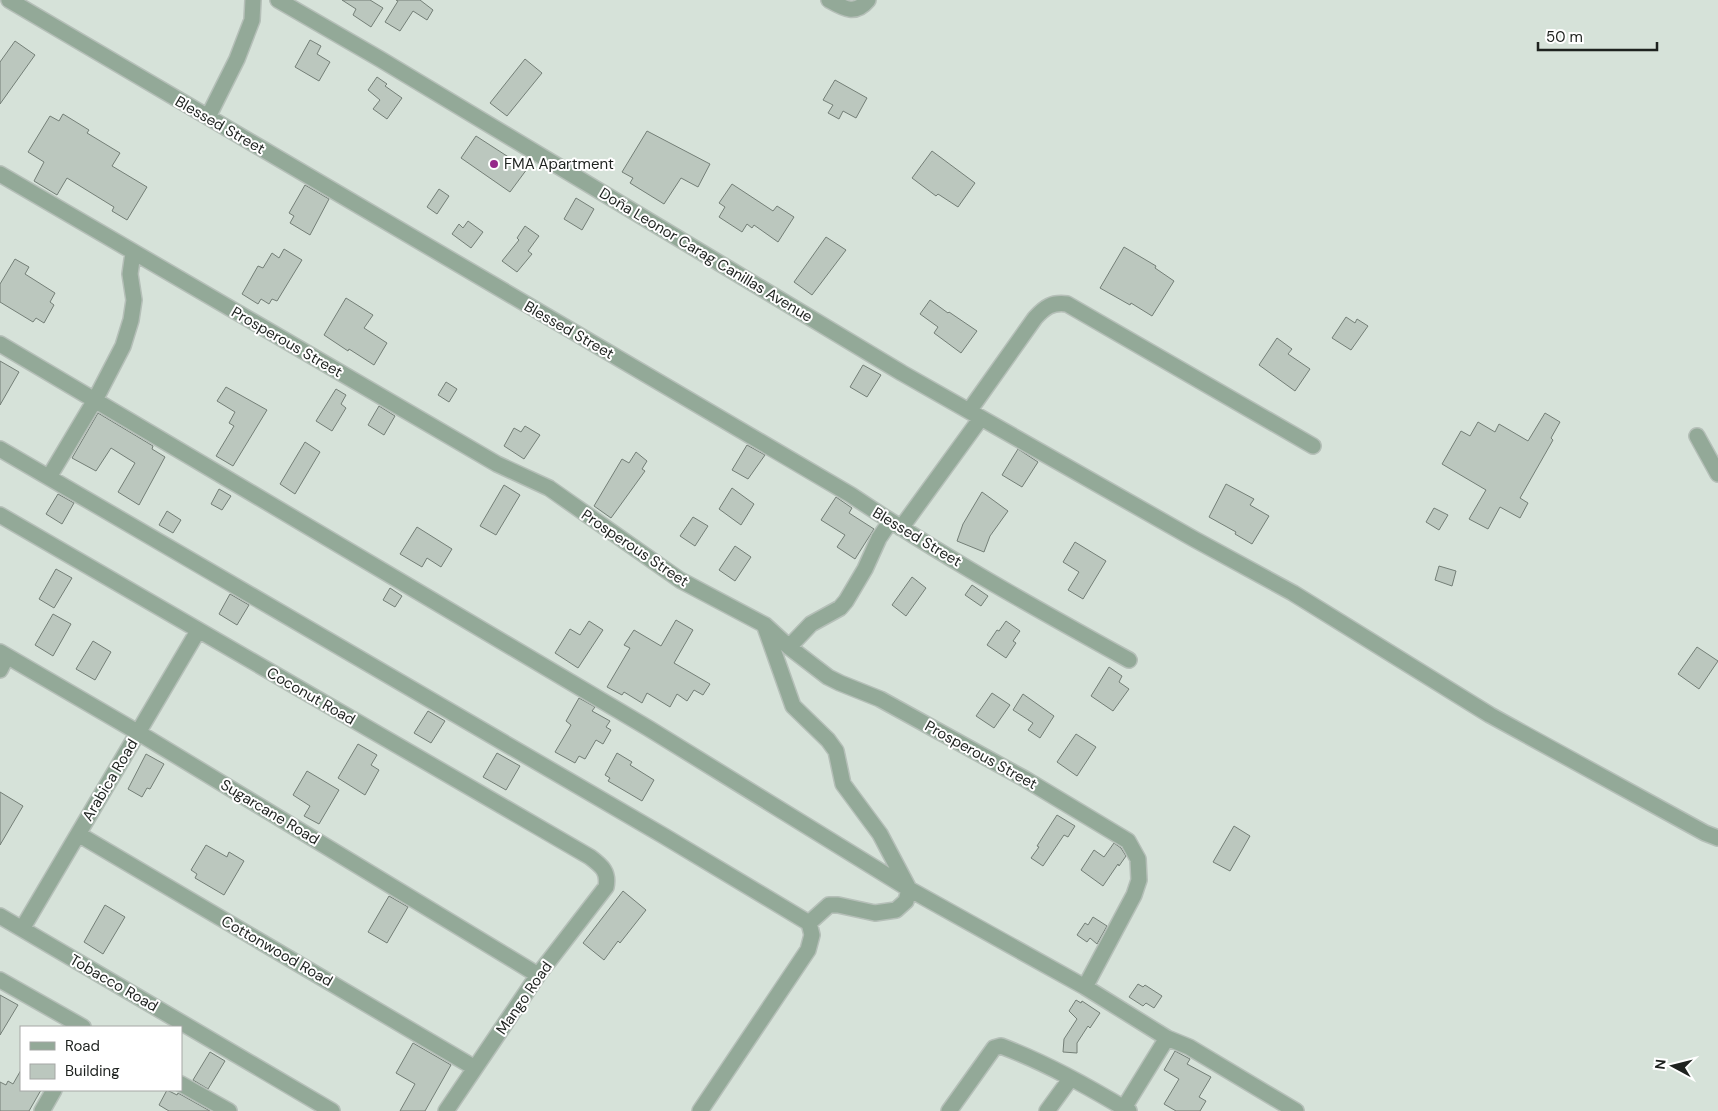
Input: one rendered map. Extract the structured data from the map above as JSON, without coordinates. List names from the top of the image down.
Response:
{
  "streets": {
    "street": [
      "Blessed Street",
      "Doña Leonor Carag Canillas Avenue",
      "Prosperous Street",
      "Coconut Road",
      "Arabica Road",
      "Sugarcane Road",
      "Cottonwood Road",
      "Tobacco Road",
      "Mango Road"
    ]
  },
  "crossings": [
    ["Coconut Road", "Arabica Road"],
    ["Coconut Road", "Mango Road"],
    ["Arabica Road", "Sugarcane Road"],
    ["Arabica Road", "Cottonwood Road"],
    ["Arabica Road", "Tobacco Road"],
    ["Sugarcane Road", "Mango Road"],
    ["Cottonwood Road", "Mango Road"]
  ],
  "places": ["FMA Apartment"],
  "legend": ["Road", "Building"],
  "scale_bar": "50 m",
  "north": "left"
}
